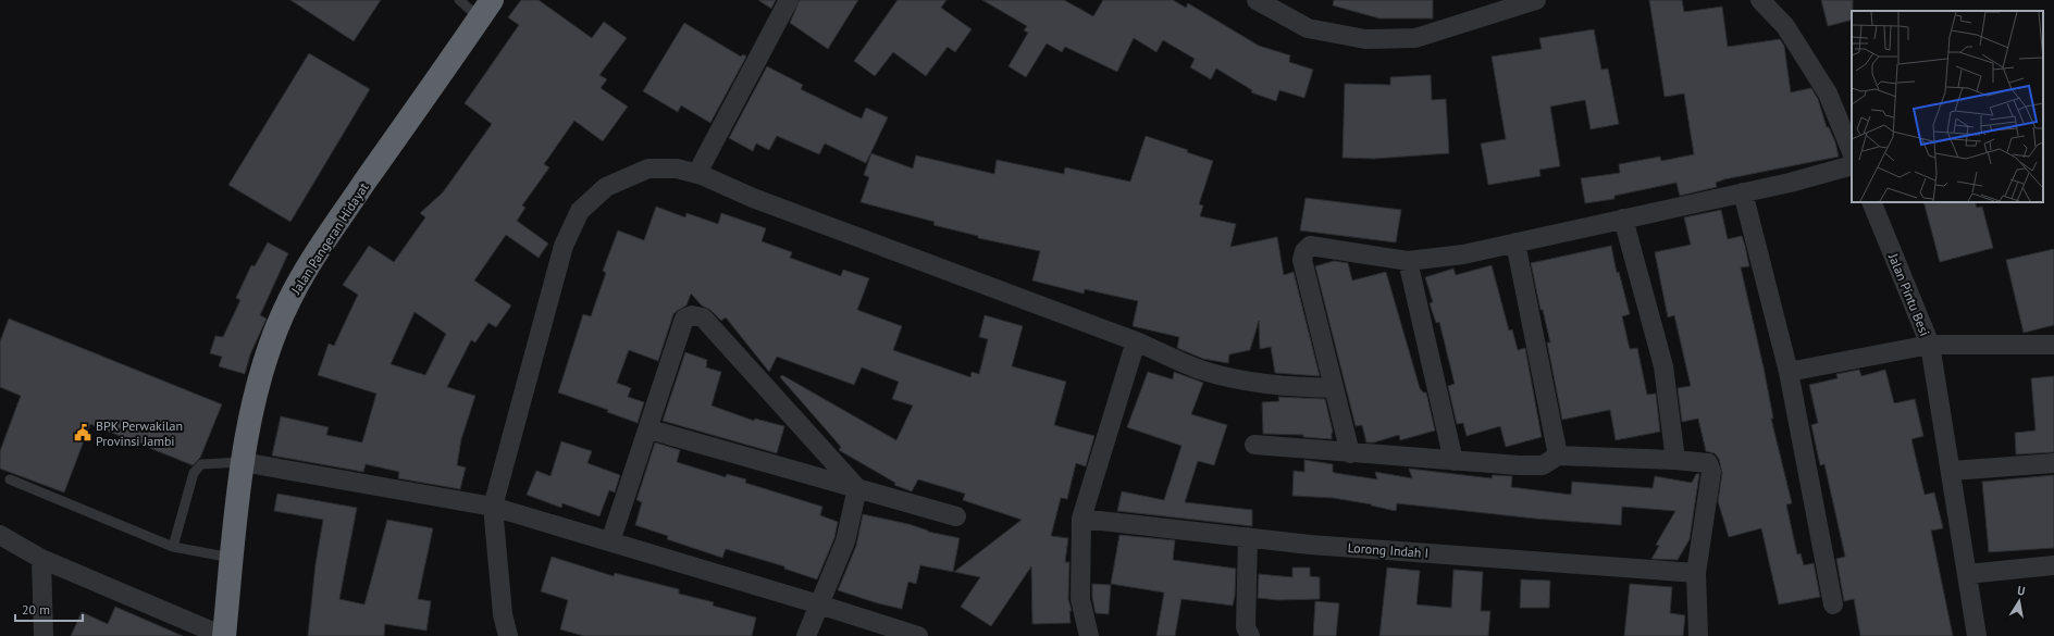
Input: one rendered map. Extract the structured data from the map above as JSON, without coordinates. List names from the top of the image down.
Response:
{
  "streets": {
    "highway": ["Jalan Pangeran Hidayat"],
    "street": ["Jalan Pintu Besi", "Lorong Indah I"]
  },
  "places": {
    "public building": ["BPK Perwakilan Provinsi Jambi"]
  },
  "scale_bar": "20 m",
  "north": "top"
}
